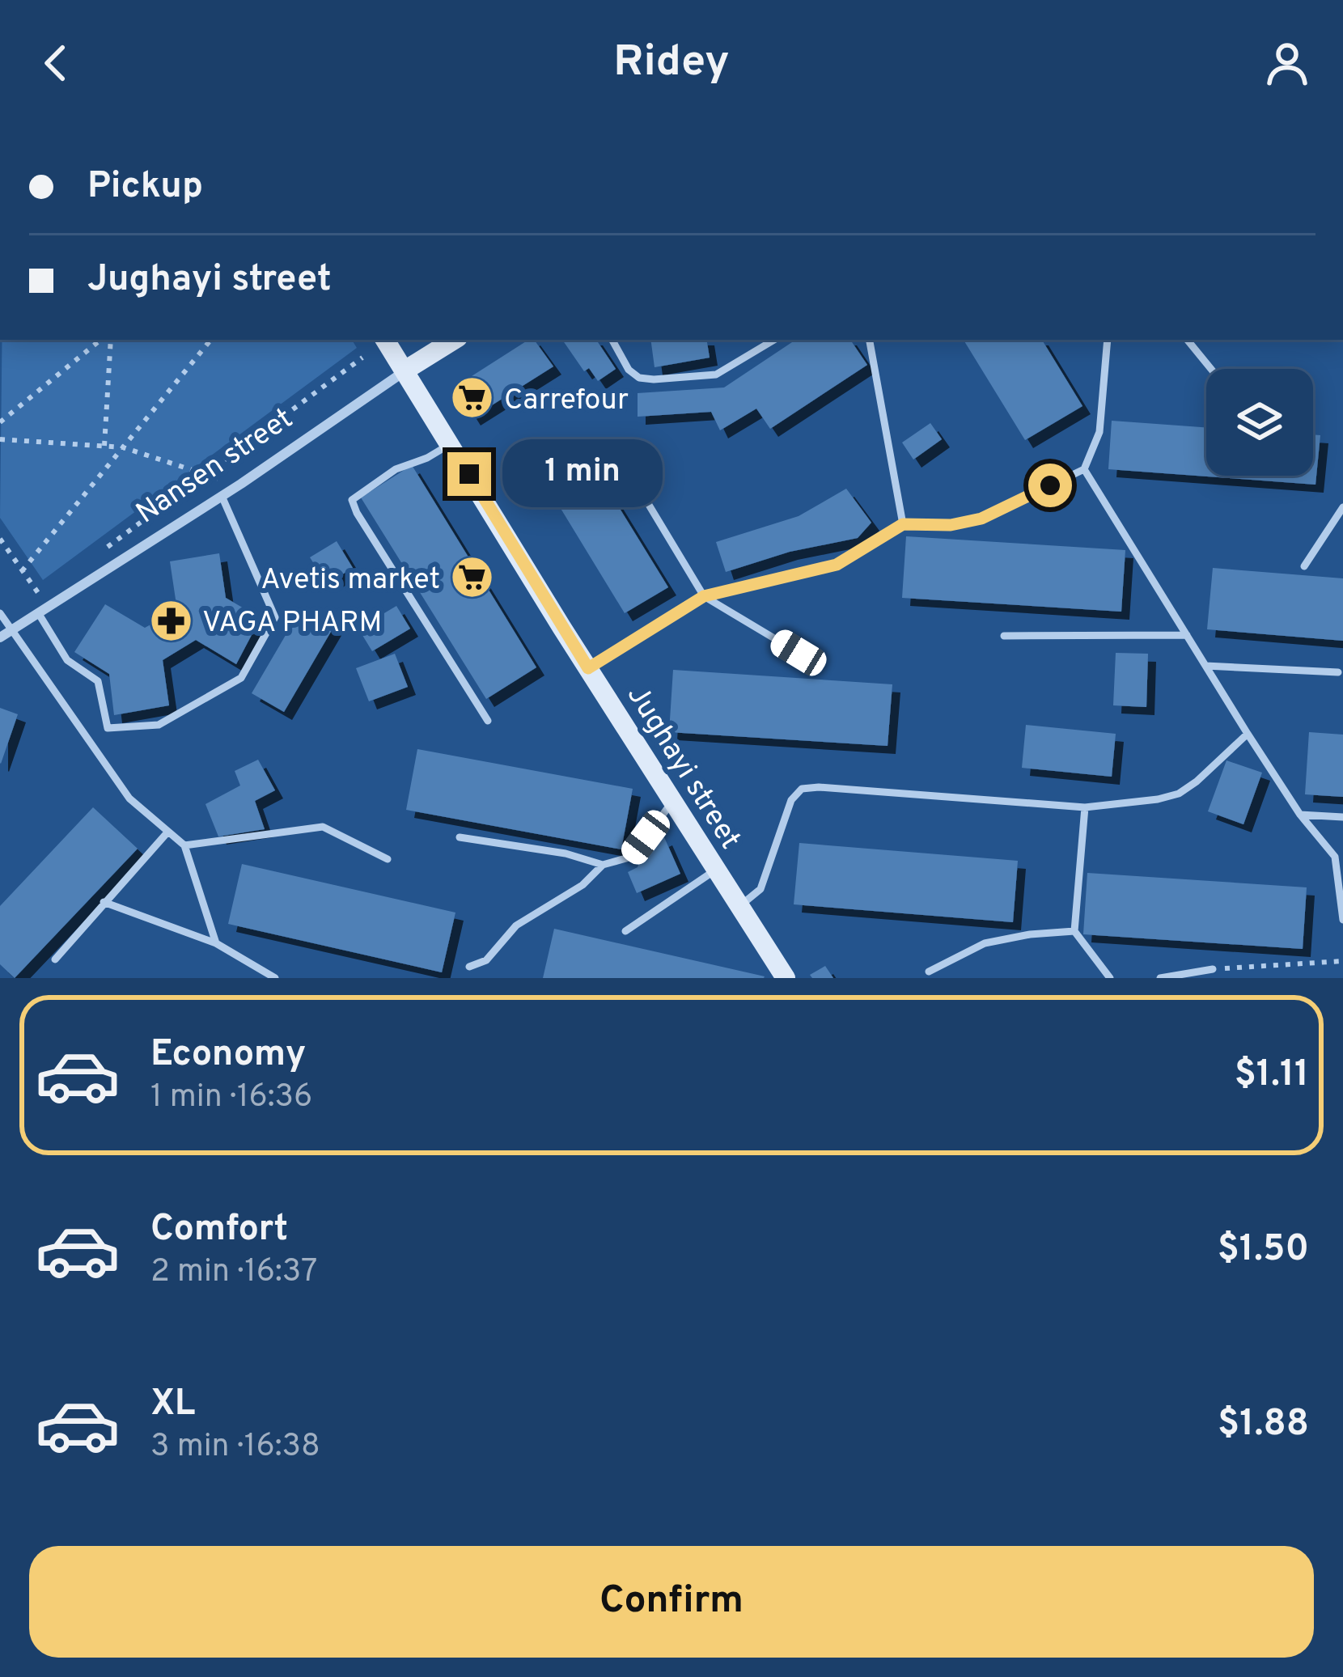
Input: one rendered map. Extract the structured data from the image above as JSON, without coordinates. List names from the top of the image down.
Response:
{
  "streets": {
    "street": ["Nansen street", "Jughayi street"]
  },
  "crossings": [
    ["Nansen street", "Jughayi street"]
  ],
  "places": {
    "supermarket": ["Carrefour", "Avetis market"],
    "pharmacy": ["VAGA PHARM"]
  },
  "page": {
    "header": "Ridey",
    "banner": ["Pickup", "Jughayi street"],
    "bubble": "1 min",
    "list": [
      {
        "name": "Economy",
        "note": "1 min · 16:36",
        "value": "$1.11"
      },
      {
        "name": "Comfort",
        "note": "2 min · 16:37",
        "value": "$1.50"
      },
      {
        "name": "XL",
        "note": "3 min · 16:38",
        "value": "$1.88"
      }
    ],
    "buttons": "Confirm"
  }
}
